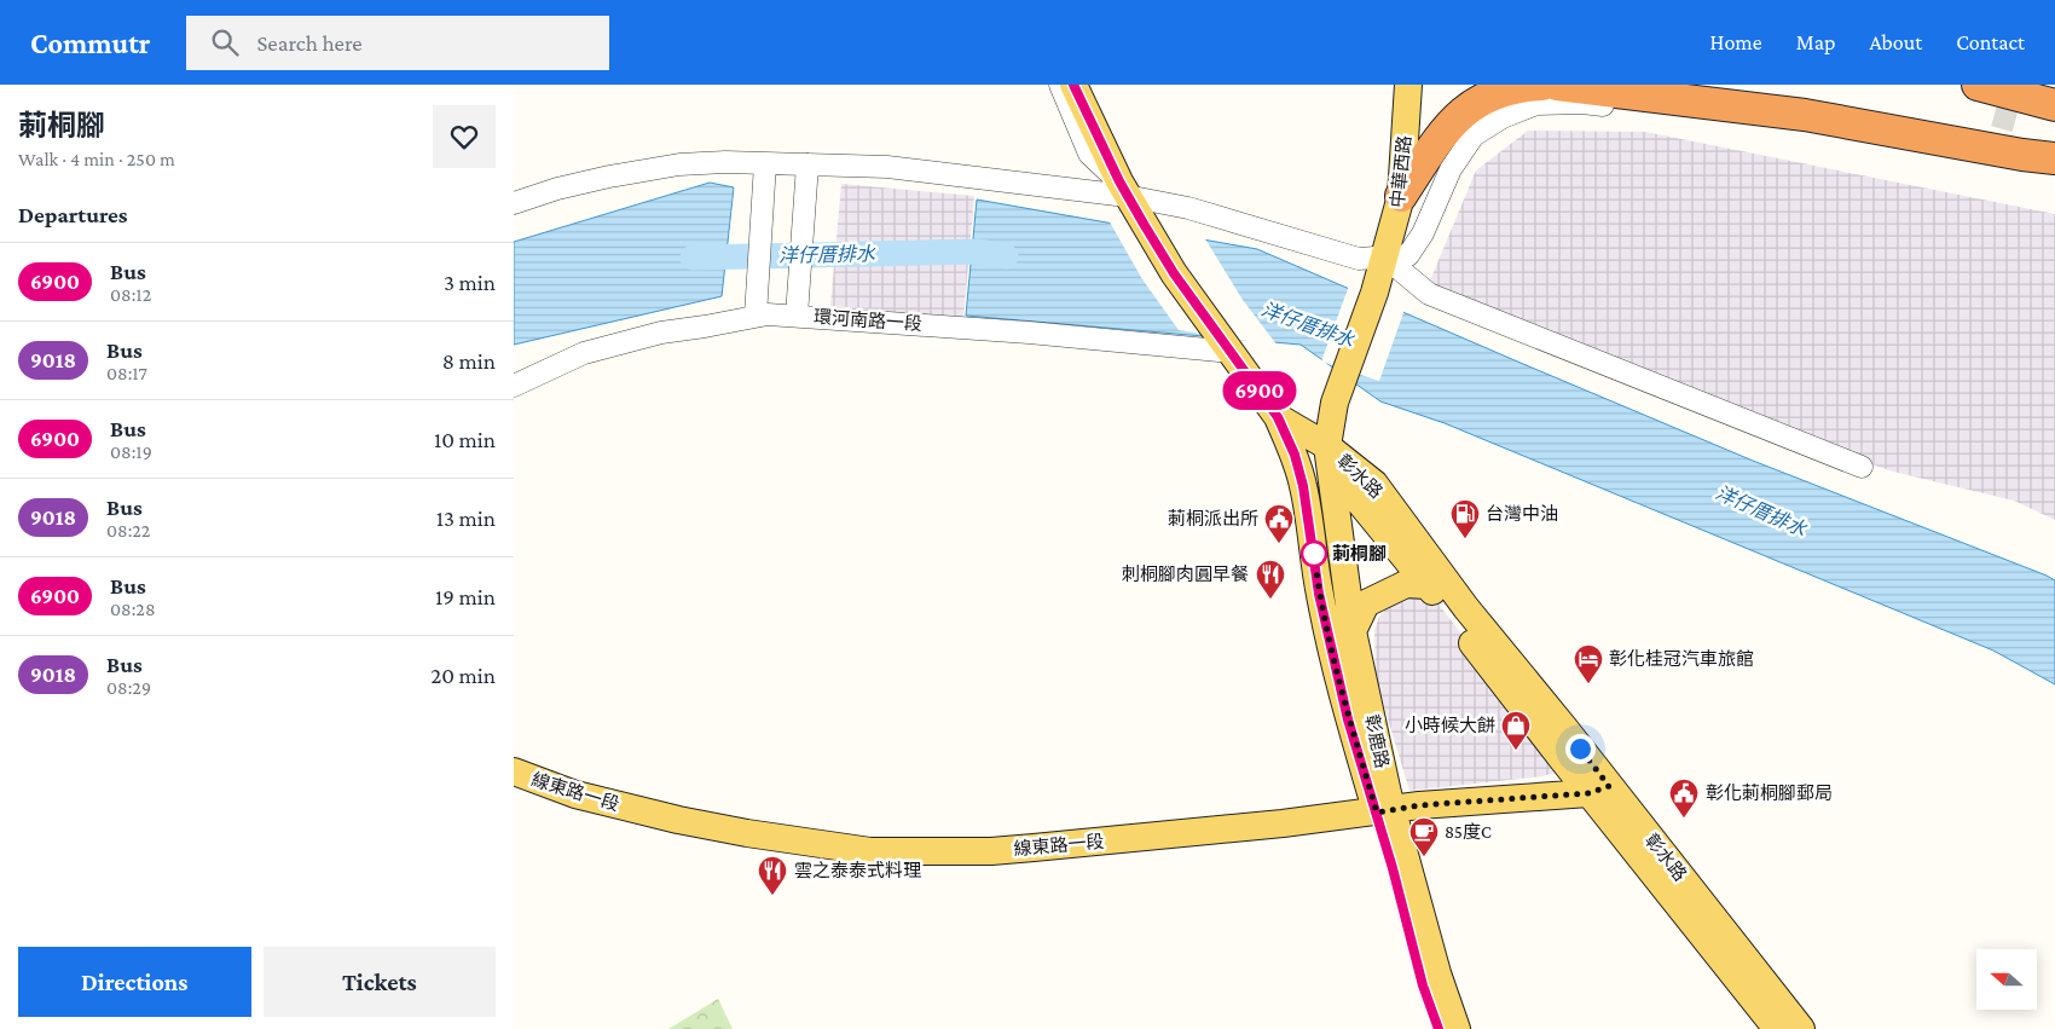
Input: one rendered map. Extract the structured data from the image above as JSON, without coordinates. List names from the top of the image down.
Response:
{
  "streets": {
    "main road": [
      "中華西路",
      "彰水路",
      "彰鹿路",
      "線東路一段"
    ],
    "street": ["環河南路一段"]
  },
  "crossings": [
    ["中華西路", "彰水路"],
    ["中華西路", "彰鹿路"],
    ["彰水路", "彰鹿路"],
    ["彰水路", "線東路一段"],
    ["彰鹿路", "線東路一段"]
  ],
  "water": ["洋仔厝排水"],
  "places": {
    "fuel station": ["台灣中油"],
    "public building": ["莿桐派出所", "彰化莿桐腳郵局"],
    "other": ["莿桐腳"],
    "restaurant": ["刺桐腳肉圓早餐", "雲之泰泰式料理"],
    "hotel": ["彰化桂冠汽車旅館"],
    "shop": ["小時候大餅"],
    "cafe": ["85度C"]
  },
  "lines": ["bus line 6900"],
  "north": "left",
  "page": {
    "header": "Commutr",
    "search": "Search here",
    "nav": [
      "Home",
      "Map",
      "About",
      "Contact"
    ],
    "heading": [
      ["莿桐腳", "Walk · 4 min · 250 m"],
      "Departures"
    ],
    "on_map": "6900",
    "list": [
      {
        "mark": "6900",
        "name": "Bus",
        "note": "08:12",
        "value": "3 min"
      },
      {
        "mark": "9018",
        "name": "Bus",
        "note": "08:17",
        "value": "8 min"
      },
      {
        "mark": "6900",
        "name": "Bus",
        "note": "08:19",
        "value": "10 min"
      },
      {
        "mark": "9018",
        "name": "Bus",
        "note": "08:22",
        "value": "13 min"
      },
      {
        "mark": "6900",
        "name": "Bus",
        "note": "08:28",
        "value": "19 min"
      },
      {
        "mark": "9018",
        "name": "Bus",
        "note": "08:29",
        "value": "20 min"
      }
    ],
    "buttons": ["Directions", "Tickets"]
  }
}
